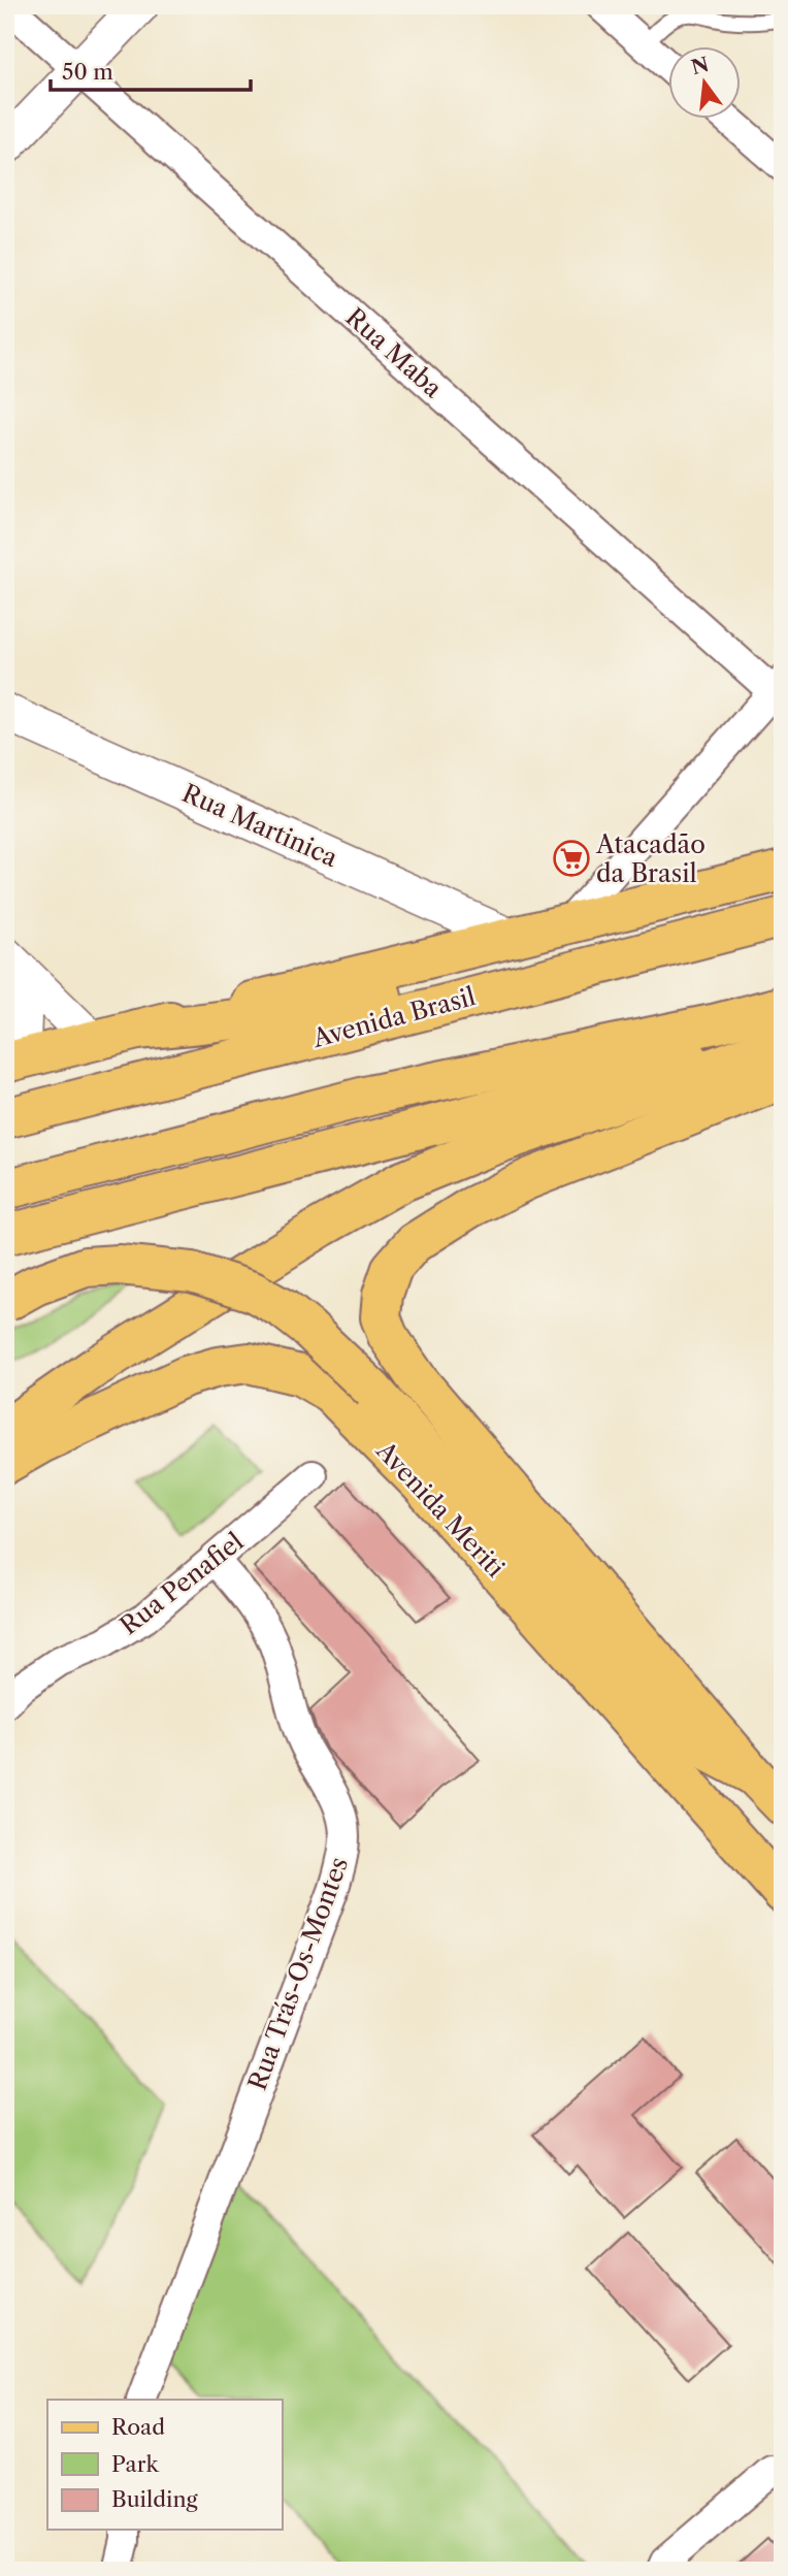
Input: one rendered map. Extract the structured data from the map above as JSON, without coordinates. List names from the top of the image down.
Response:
{
  "streets": {
    "main road": ["Avenida Brasil", "Avenida Meriti"],
    "street": [
      "Rua Maba",
      "Rua Martinica",
      "Rua Penafiel",
      "Rua Trás-Os-Montes"
    ]
  },
  "crossings": [
    ["Rua Martinica", "Avenida Brasil"],
    ["Rua Penafiel", "Rua Trás-Os-Montes"]
  ],
  "places": {
    "supermarket": ["Atacadão da Brasil"]
  },
  "legend": ["Road", "Park", "Building"],
  "scale_bar": "50 m",
  "north": "top"
}
